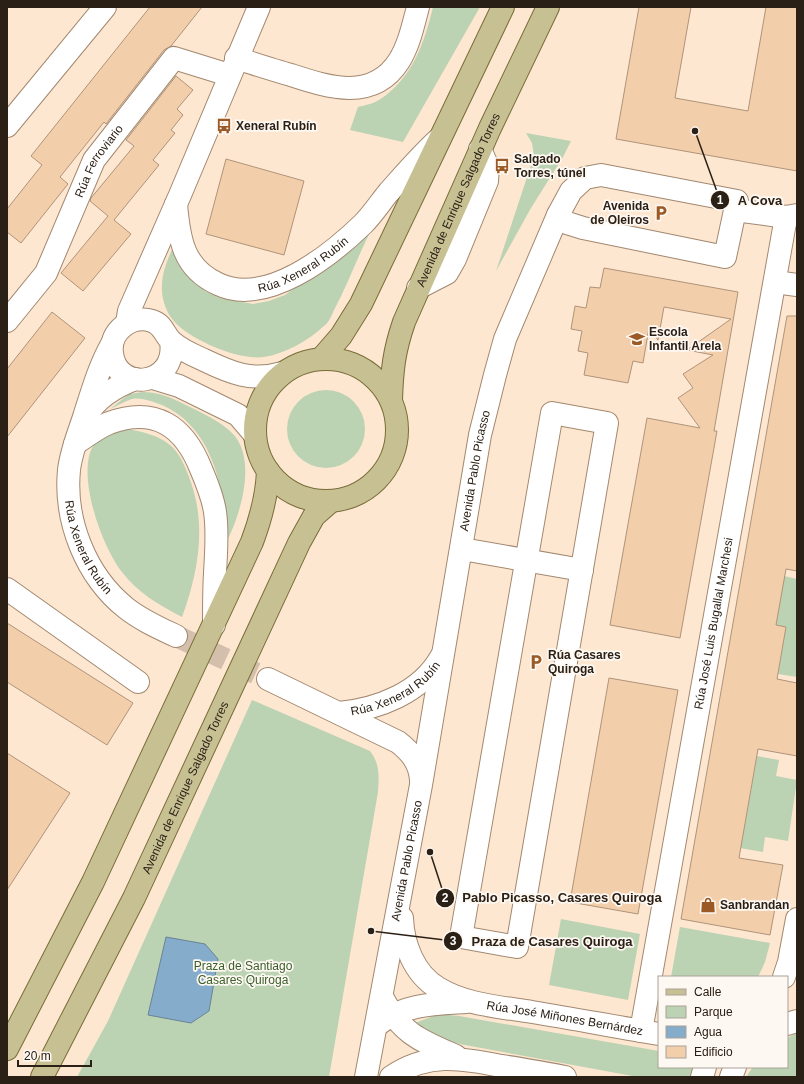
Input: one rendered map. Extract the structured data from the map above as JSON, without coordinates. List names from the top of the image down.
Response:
{
  "streets": {
    "main road": ["Avenida de Enrique Salgado Torres"],
    "street": [
      "Rúa Ferroviario",
      "Rúa Xeneral Rubín",
      "Avenida Pablo Picasso",
      "Rúa José Luis Bugallal Marchesi",
      "Rúa José Miñones Bernárdez"
    ]
  },
  "crossings": [
    ["Rúa Ferroviario", "Rúa Xeneral Rubín"],
    ["Rúa Xeneral Rubín", "Avenida Pablo Picasso"],
    ["Avenida Pablo Picasso", "Rúa José Miñones Bernárdez"],
    ["Rúa José Luis Bugallal Marchesi", "Rúa José Miñones Bernárdez"]
  ],
  "parks": ["Praza de Santiago Casares Quiroga"],
  "places": {
    "bus stop": ["Xeneral Rubín", "Salgado Torres, túnel"],
    "other": ["A Cova", "Pablo Picasso, Casares Quiroga", "Praza de Casares Quiroga"],
    "parking": ["Avenida de Oleiros", "Rúa Casares Quiroga"],
    "school or university": ["Escola Infantil Arela"],
    "shop": ["Sanbrandan"]
  },
  "legend": [
    "Calle",
    "Parque",
    "Agua",
    "Edificio"
  ],
  "scale_bar": "20 m"
}
